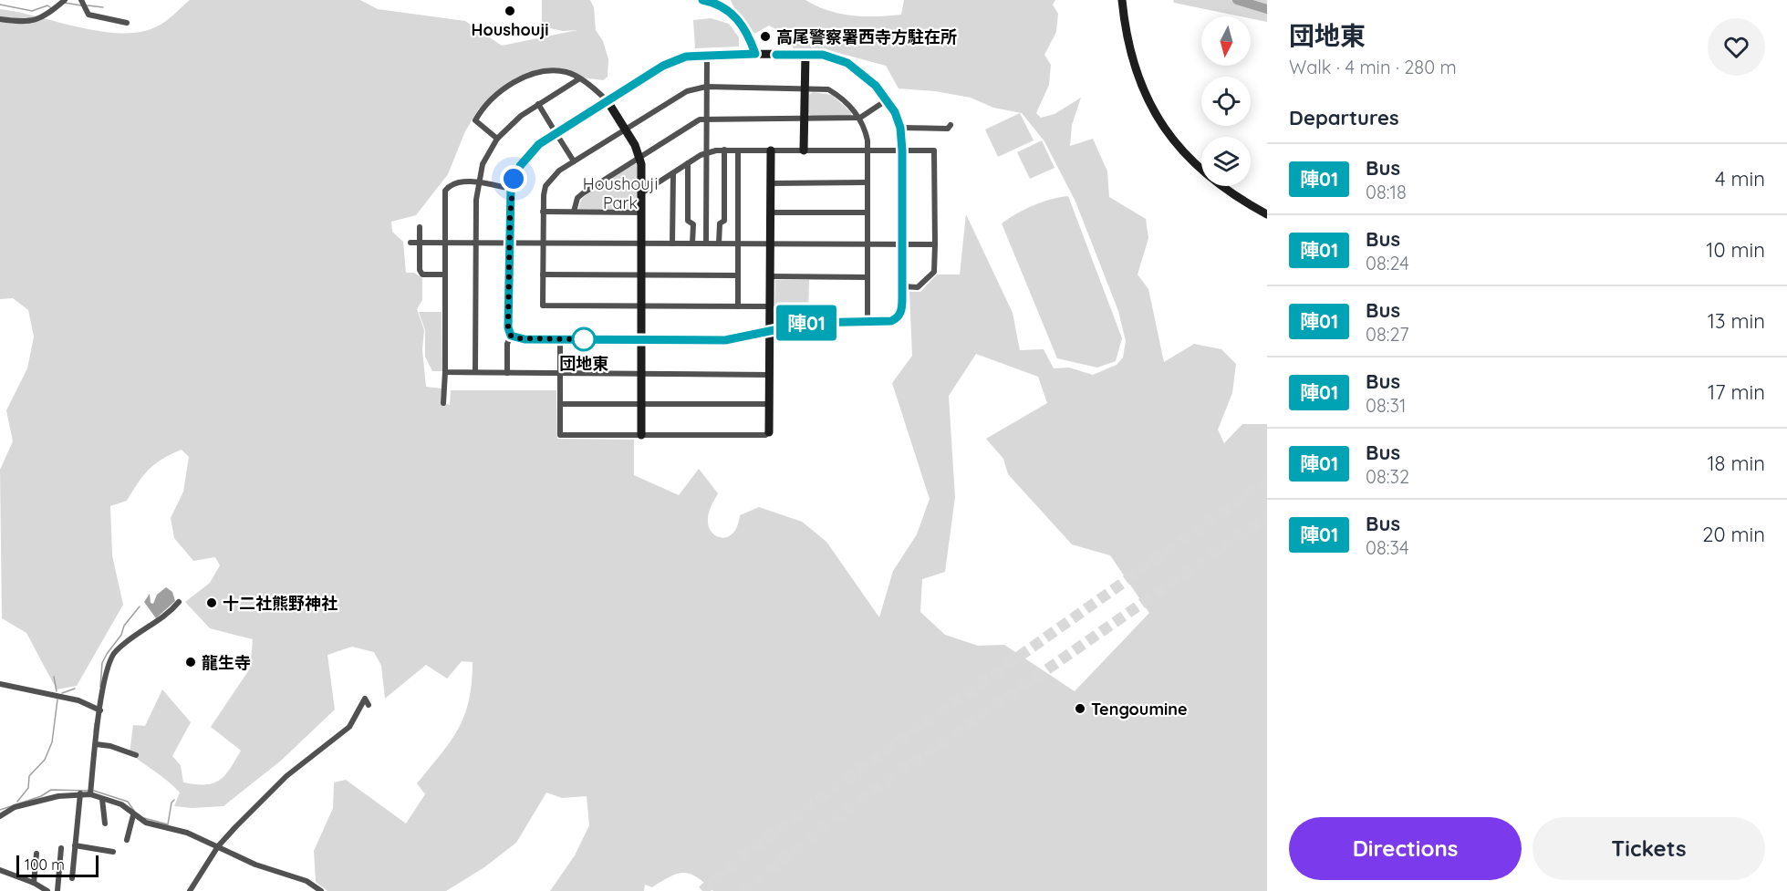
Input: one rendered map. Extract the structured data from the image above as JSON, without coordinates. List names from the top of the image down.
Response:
{
  "parks": ["Houshouji Park"],
  "places": [
    "Houshouji",
    "高尾警察署西寺方駐在所",
    "団地東",
    "十二社熊野神社",
    "龍生寺",
    "Tengoumine"
  ],
  "lines": ["bus line 陣01"],
  "scale_bar": "100 m",
  "north": "bottom",
  "page": {
    "on_map": "陣01",
    "heading": [
      ["団地東", "Walk · 4 min · 280 m"],
      "Departures"
    ],
    "list": [
      {
        "mark": "陣01",
        "name": "Bus",
        "note": "08:18",
        "value": "4 min"
      },
      {
        "mark": "陣01",
        "name": "Bus",
        "note": "08:24",
        "value": "10 min"
      },
      {
        "mark": "陣01",
        "name": "Bus",
        "note": "08:27",
        "value": "13 min"
      },
      {
        "mark": "陣01",
        "name": "Bus",
        "note": "08:31",
        "value": "17 min"
      },
      {
        "mark": "陣01",
        "name": "Bus",
        "note": "08:32",
        "value": "18 min"
      },
      {
        "mark": "陣01",
        "name": "Bus",
        "note": "08:34",
        "value": "20 min"
      }
    ],
    "buttons": ["Directions", "Tickets"],
    "scale": "100 m"
  }
}
